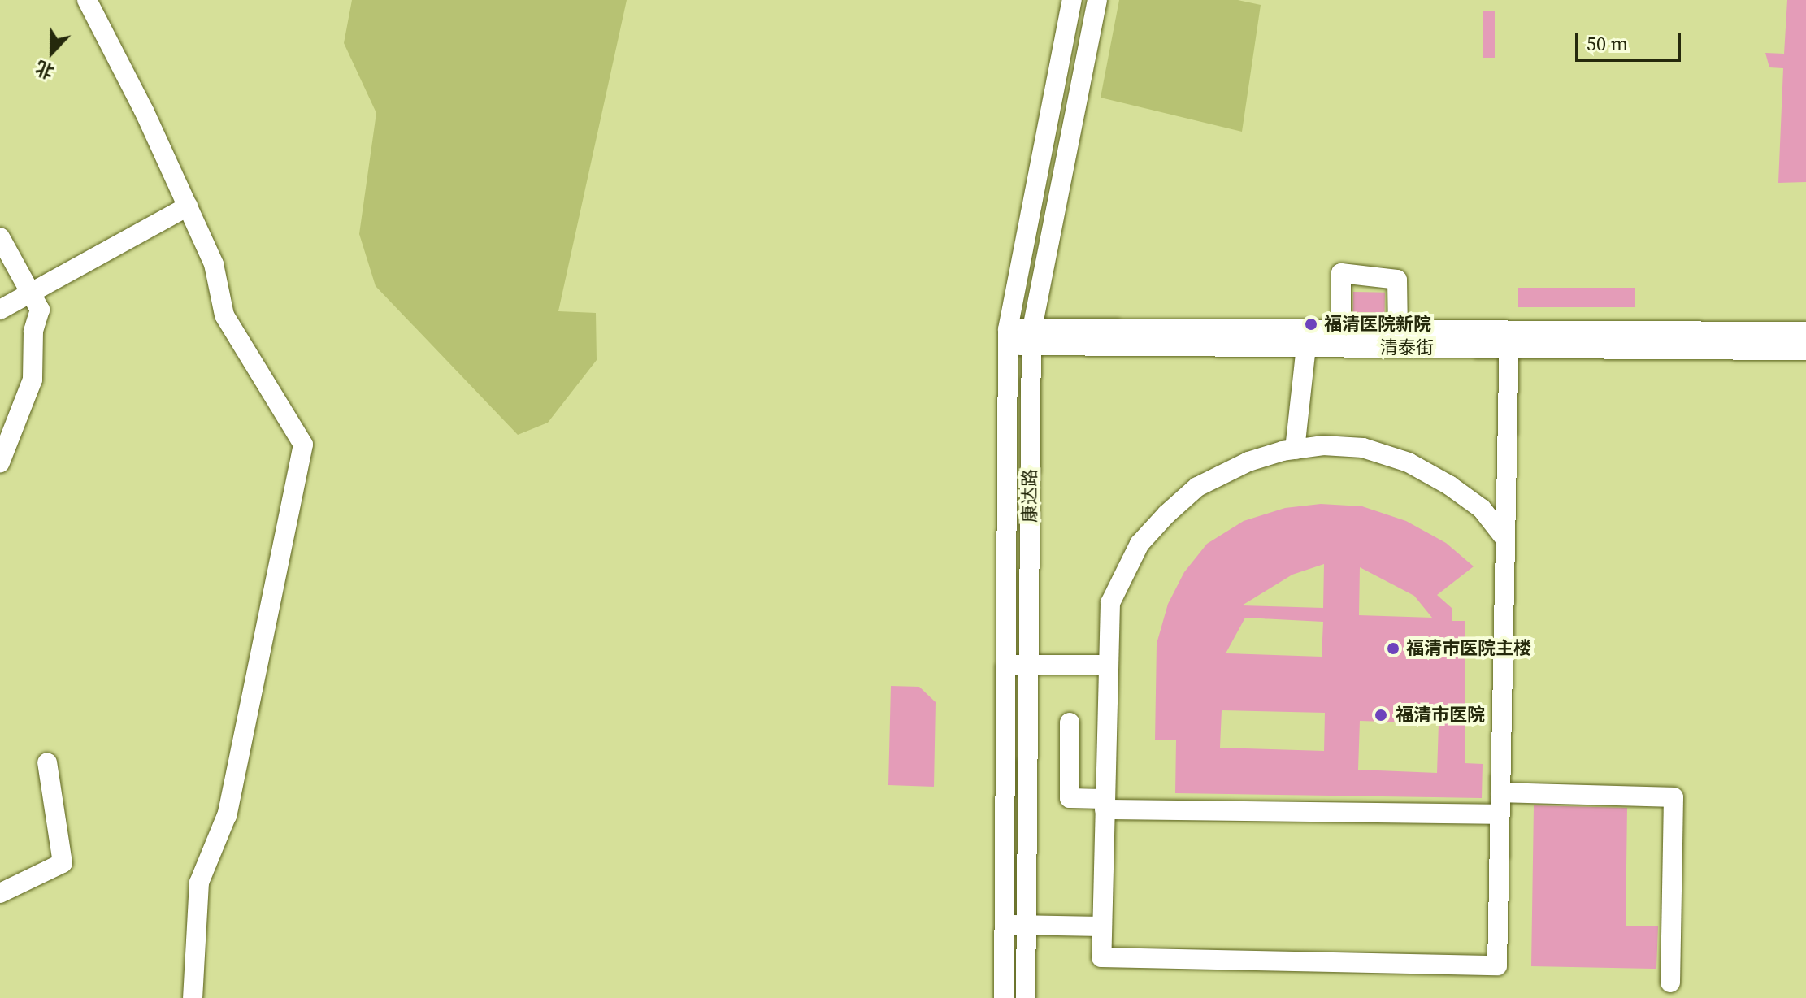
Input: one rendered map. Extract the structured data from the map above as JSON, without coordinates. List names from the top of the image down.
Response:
{
  "streets": {
    "street": ["清泰街", "康达路"]
  },
  "crossings": [
    ["清泰街", "康达路"]
  ],
  "places": ["福清医院新院", "福清市医院主楼", "福清市医院"],
  "scale_bar": "50 m",
  "north": "bottom"
}
